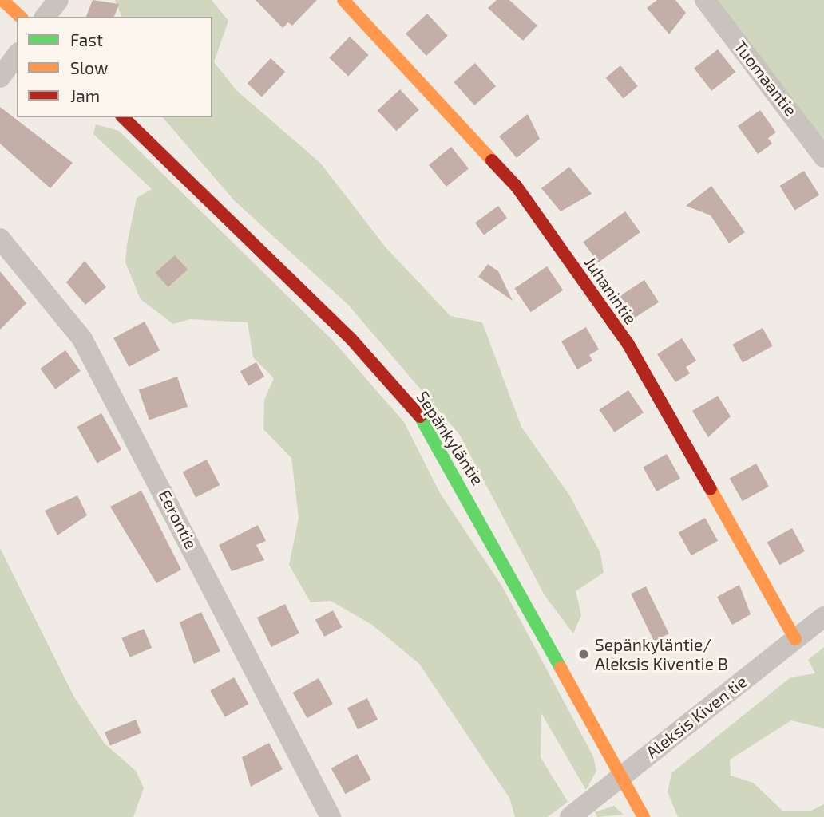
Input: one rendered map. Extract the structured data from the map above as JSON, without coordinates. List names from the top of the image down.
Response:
{
  "streets": {
    "main road": ["Juhanintie", "Sepänkyläntie"],
    "street": ["Tuomaantie", "Eerontie", "Aleksis Kiven tie"]
  },
  "crossings": [
    ["Juhanintie", "Aleksis Kiven tie"],
    ["Sepänkyläntie", "Aleksis Kiven tie"]
  ],
  "places": ["Sepänkyläntie/ Aleksis Kiventie B"],
  "legend": ["Fast", "Slow", "Jam"]
}
